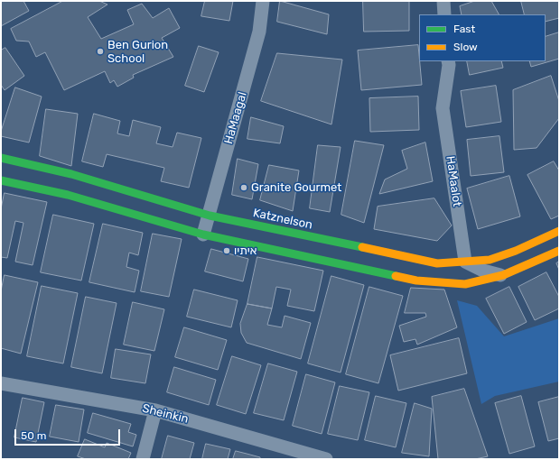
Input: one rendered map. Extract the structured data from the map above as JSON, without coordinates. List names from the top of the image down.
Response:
{
  "streets": {
    "street": [
      "HaMaagal",
      "HaMaalot",
      "Katznelson",
      "Sheinkin"
    ]
  },
  "crossings": [
    ["HaMaagal", "Katznelson"],
    ["HaMaalot", "Katznelson"]
  ],
  "places": ["Ben Gurion School", "Granite Gourmet", "איתיו"],
  "legend": ["Fast", "Slow"],
  "scale_bar": "50 m"
}
